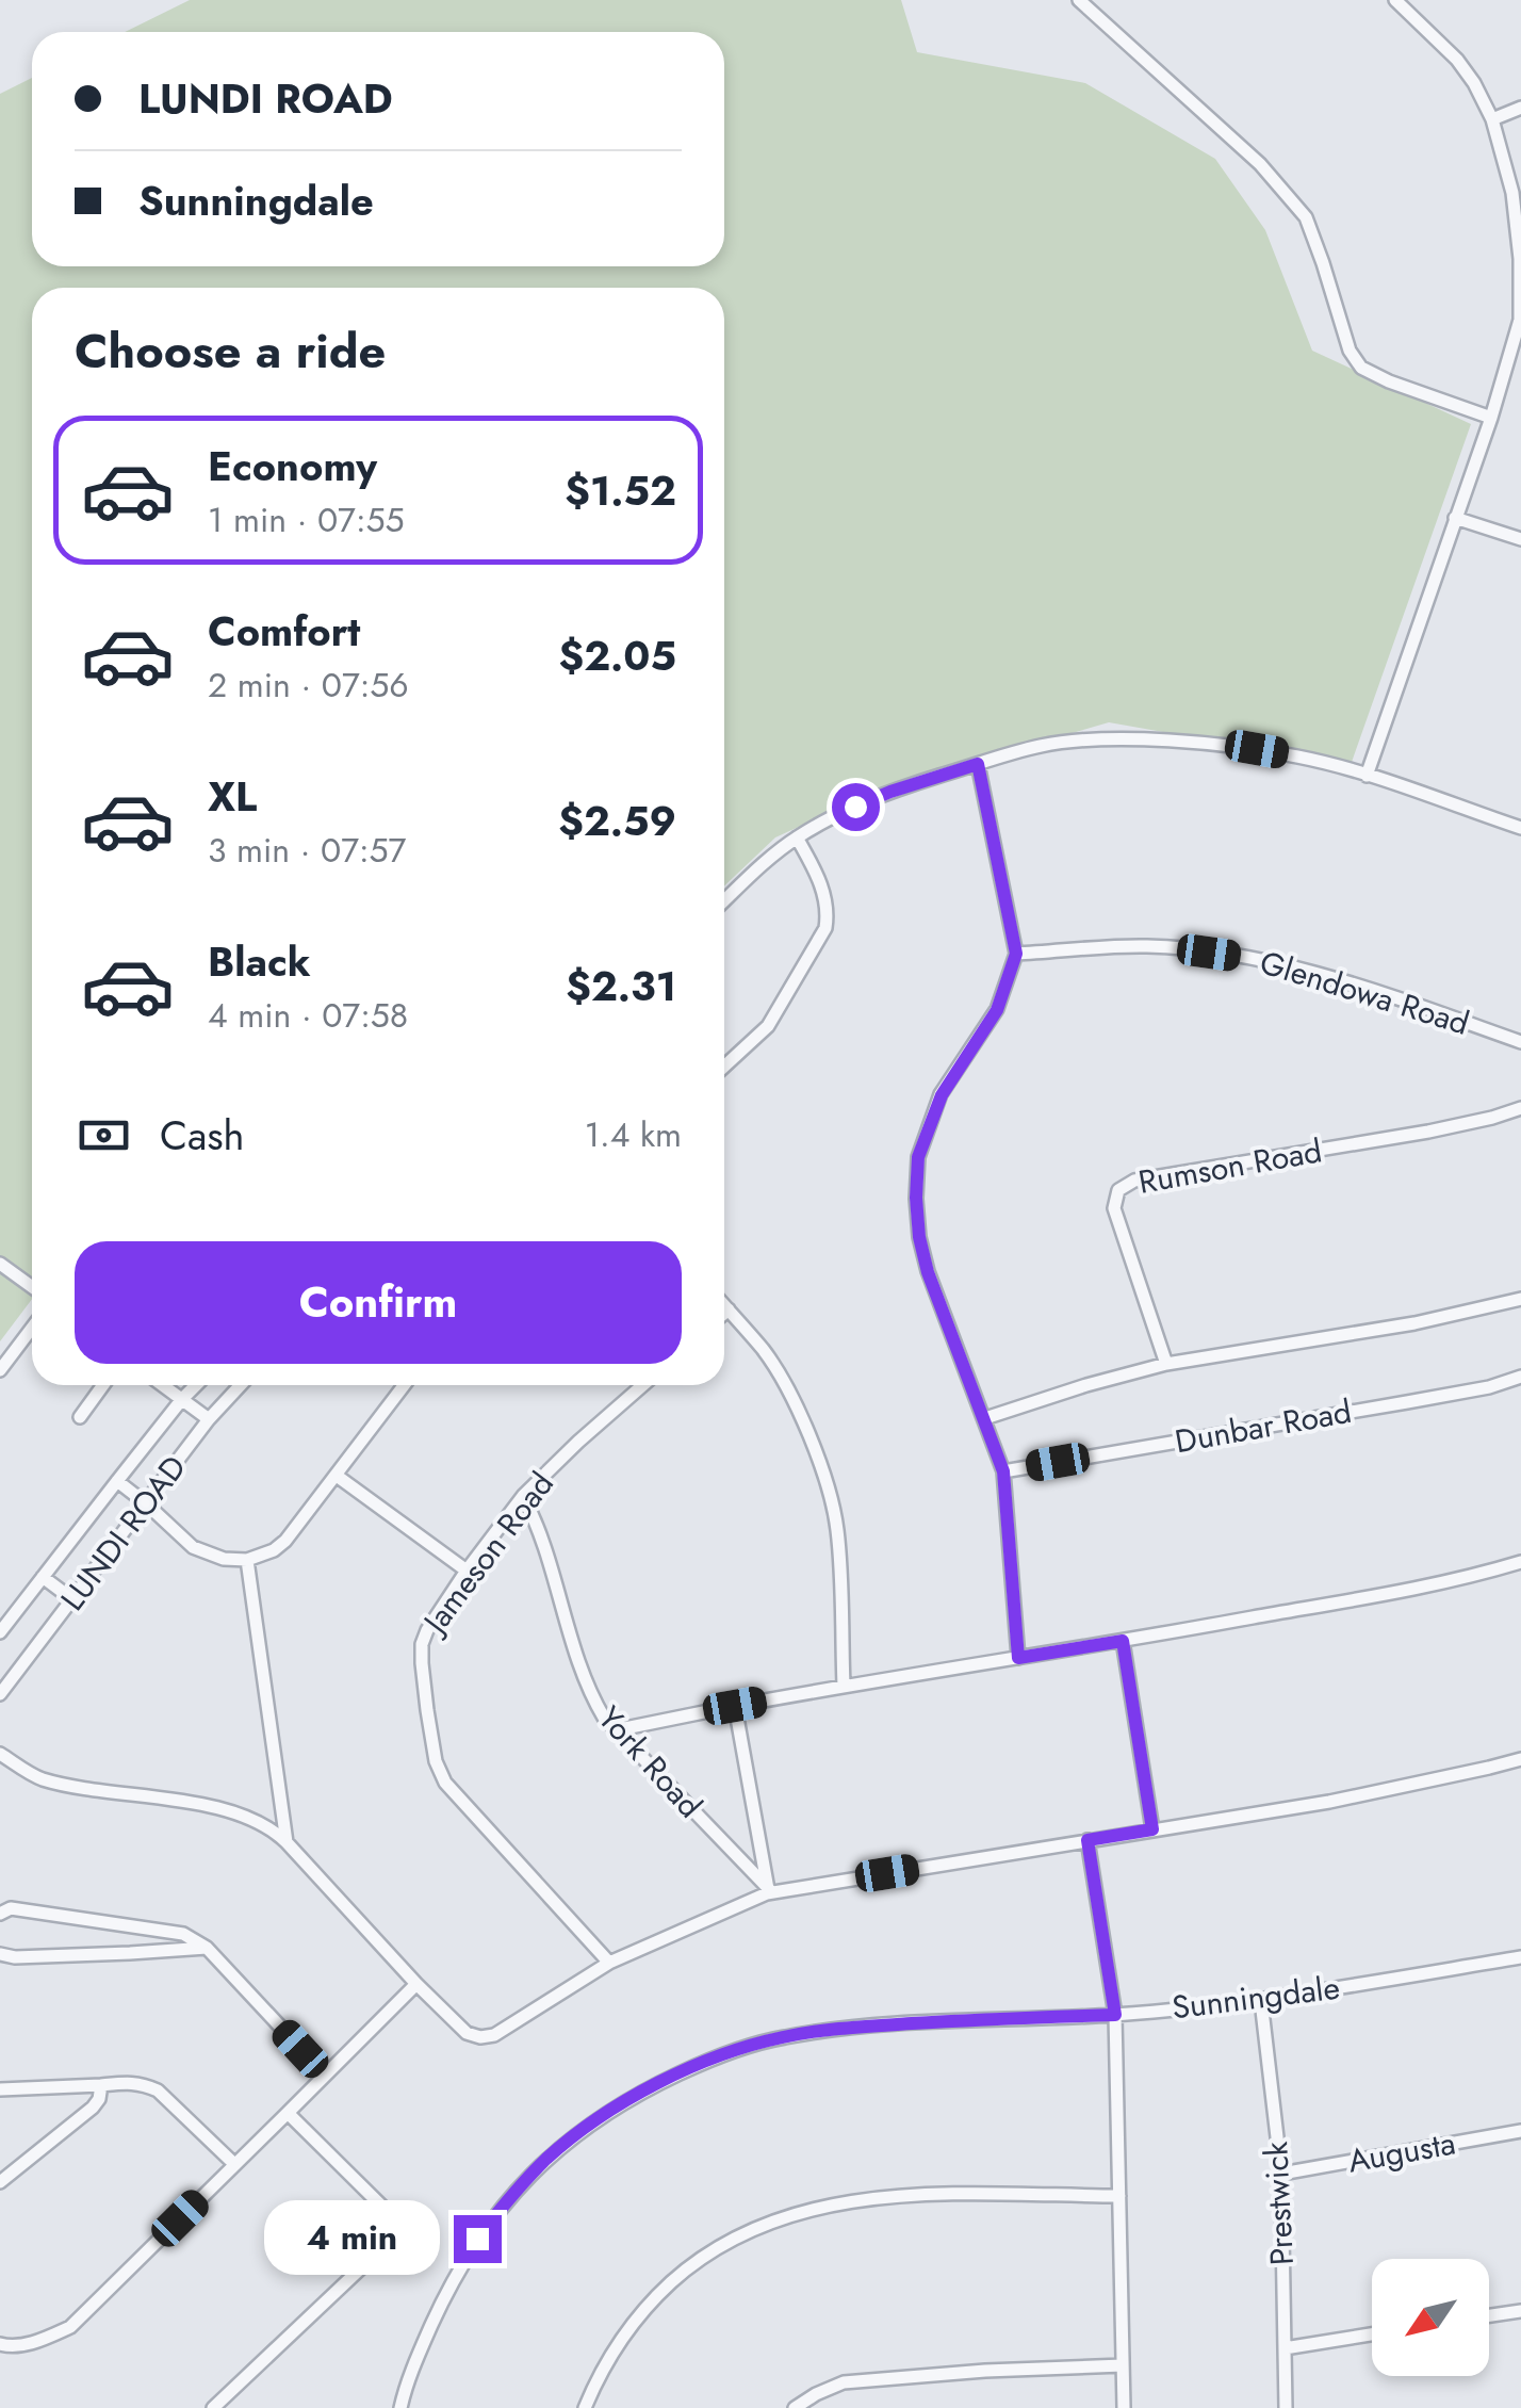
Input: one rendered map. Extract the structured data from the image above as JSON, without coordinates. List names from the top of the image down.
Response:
{
  "streets": {
    "street": [
      "Glendowa Road",
      "Rumson Road",
      "Dunbar Road",
      "LUNDI ROAD",
      "Jameson Road",
      "York Road",
      "Sunningdale",
      "Augusta",
      "Prestwick"
    ]
  },
  "crossings": [
    ["Jameson Road", "York Road"],
    ["Sunningdale", "Prestwick"],
    ["Augusta", "Prestwick"]
  ],
  "north": "bottom left",
  "page": {
    "banner": ["LUNDI ROAD", "Sunningdale"],
    "heading": "Choose a ride",
    "list": [
      {
        "name": "Economy",
        "note": "1 min · 07:55",
        "value": "$1.52"
      },
      {
        "name": "Comfort",
        "note": "2 min · 07:56",
        "value": "$2.05"
      },
      {
        "name": "XL",
        "note": "3 min · 07:57",
        "value": "$2.59"
      },
      {
        "name": "Black",
        "note": "4 min · 07:58",
        "value": "$2.31"
      }
    ],
    "pay": ["Cash", "1.4 km"],
    "buttons": "Confirm",
    "bubble": "4 min"
  }
}
